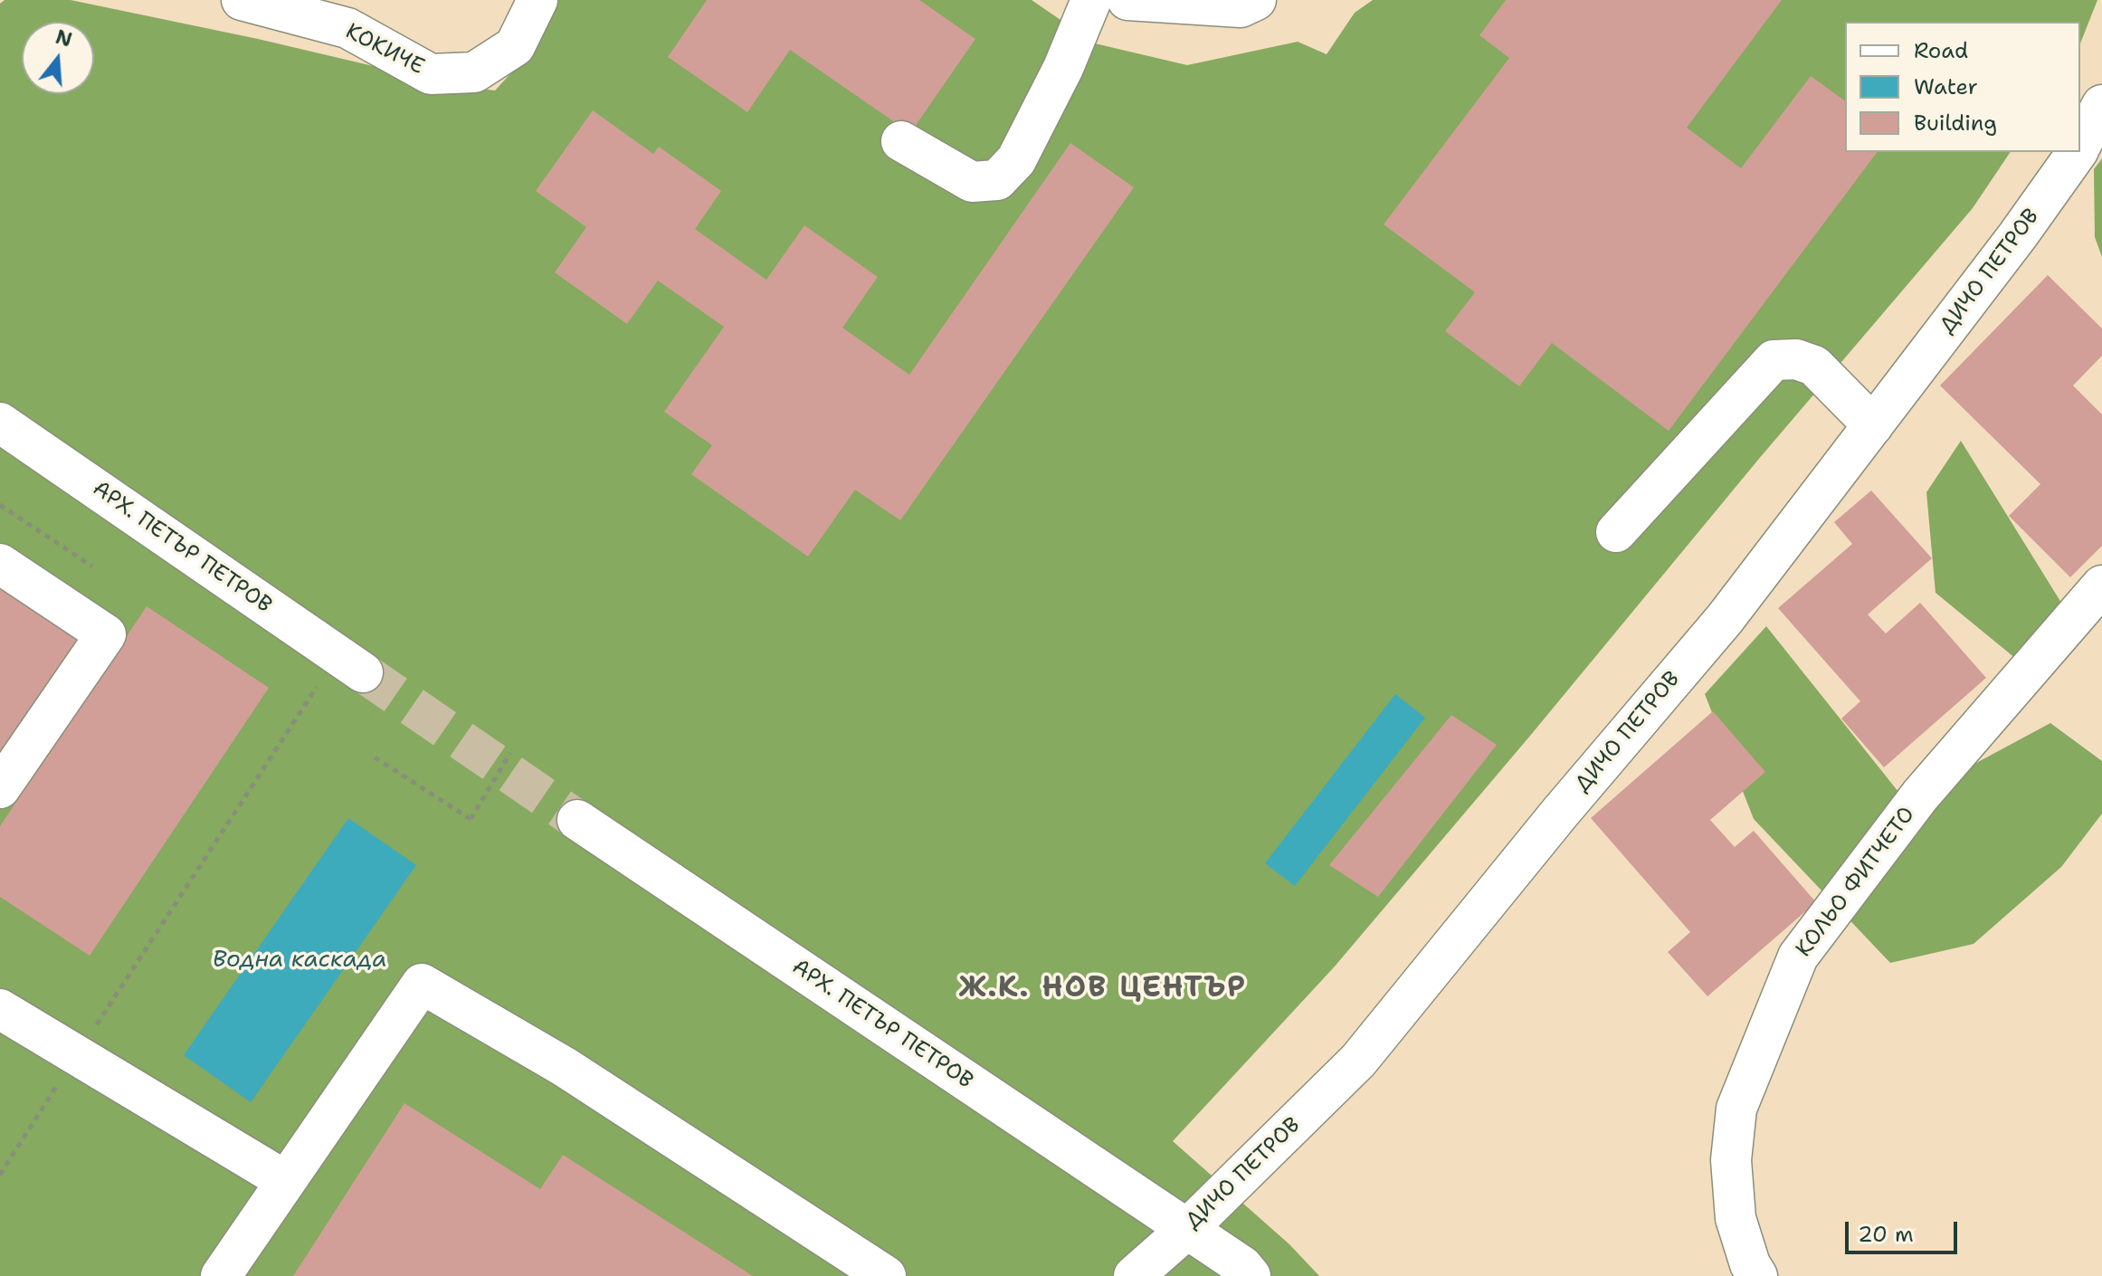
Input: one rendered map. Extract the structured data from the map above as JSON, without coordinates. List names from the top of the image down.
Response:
{
  "streets": {
    "street": [
      "КОКИЧЕ",
      "ДИЧО ПЕТРОВ",
      "АРХ. ПЕТЪР ПЕТРОВ",
      "КОЛЬО ФИТЧЕТО"
    ]
  },
  "crossings": [
    ["ДИЧО ПЕТРОВ", "АРХ. ПЕТЪР ПЕТРОВ"]
  ],
  "districts": ["Ж.К. НОВ ЦЕНТЪР"],
  "water": ["Водна каскада"],
  "legend": ["Road", "Water", "Building"],
  "scale_bar": "20 m",
  "north": "top"
}
